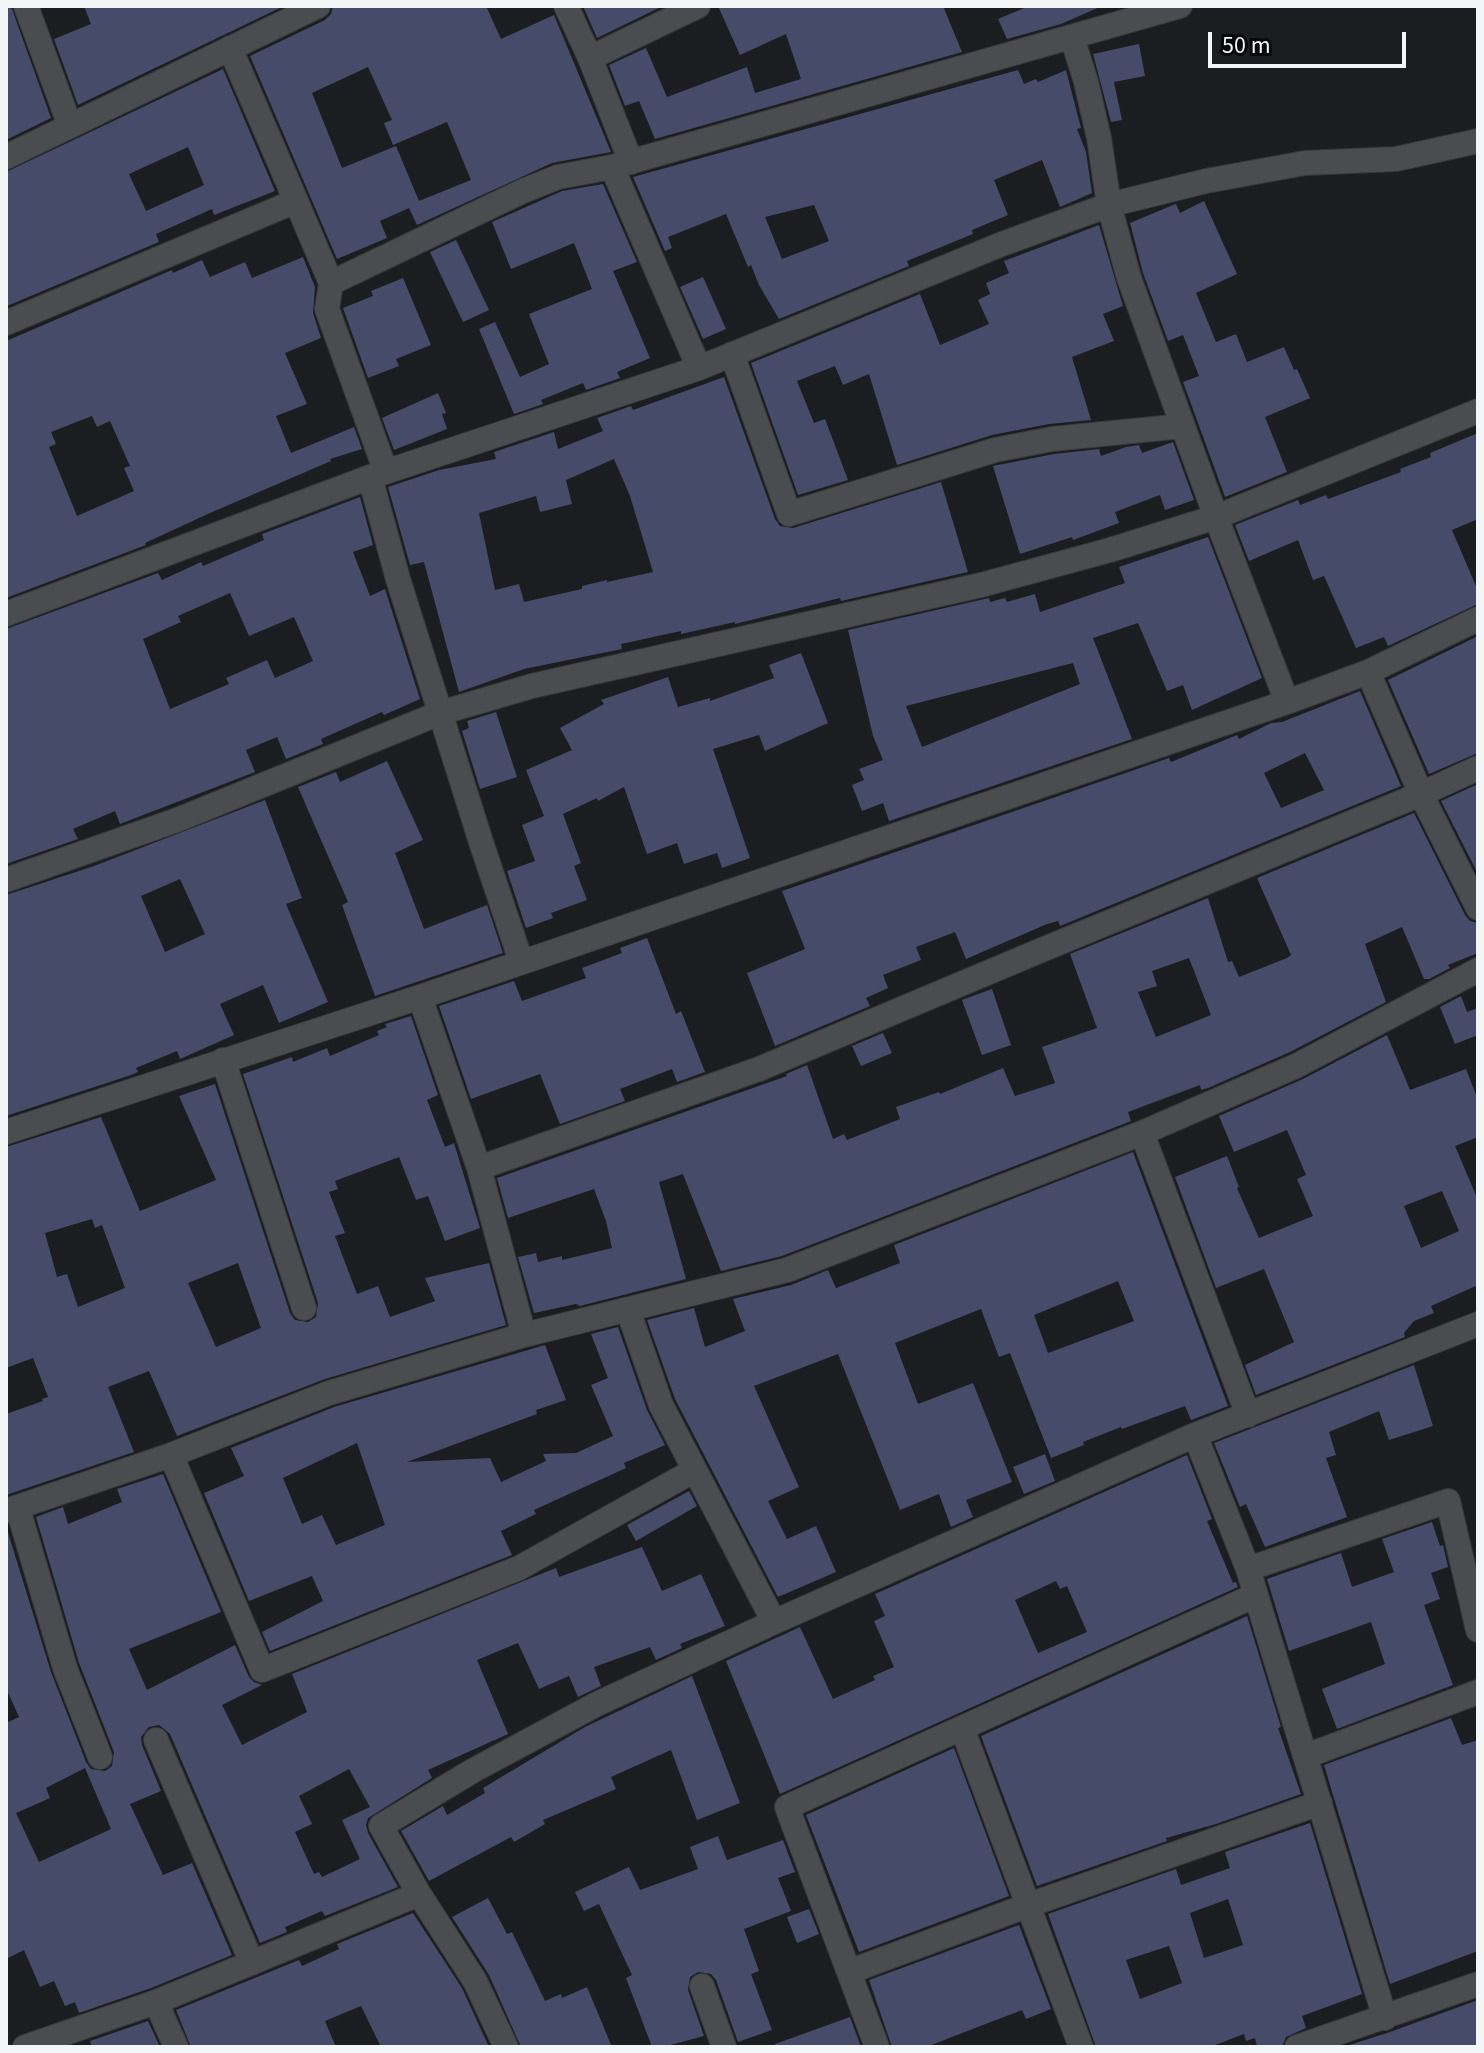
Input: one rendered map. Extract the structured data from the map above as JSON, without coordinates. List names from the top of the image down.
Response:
{
  "scale_bar": "50 m"
}
